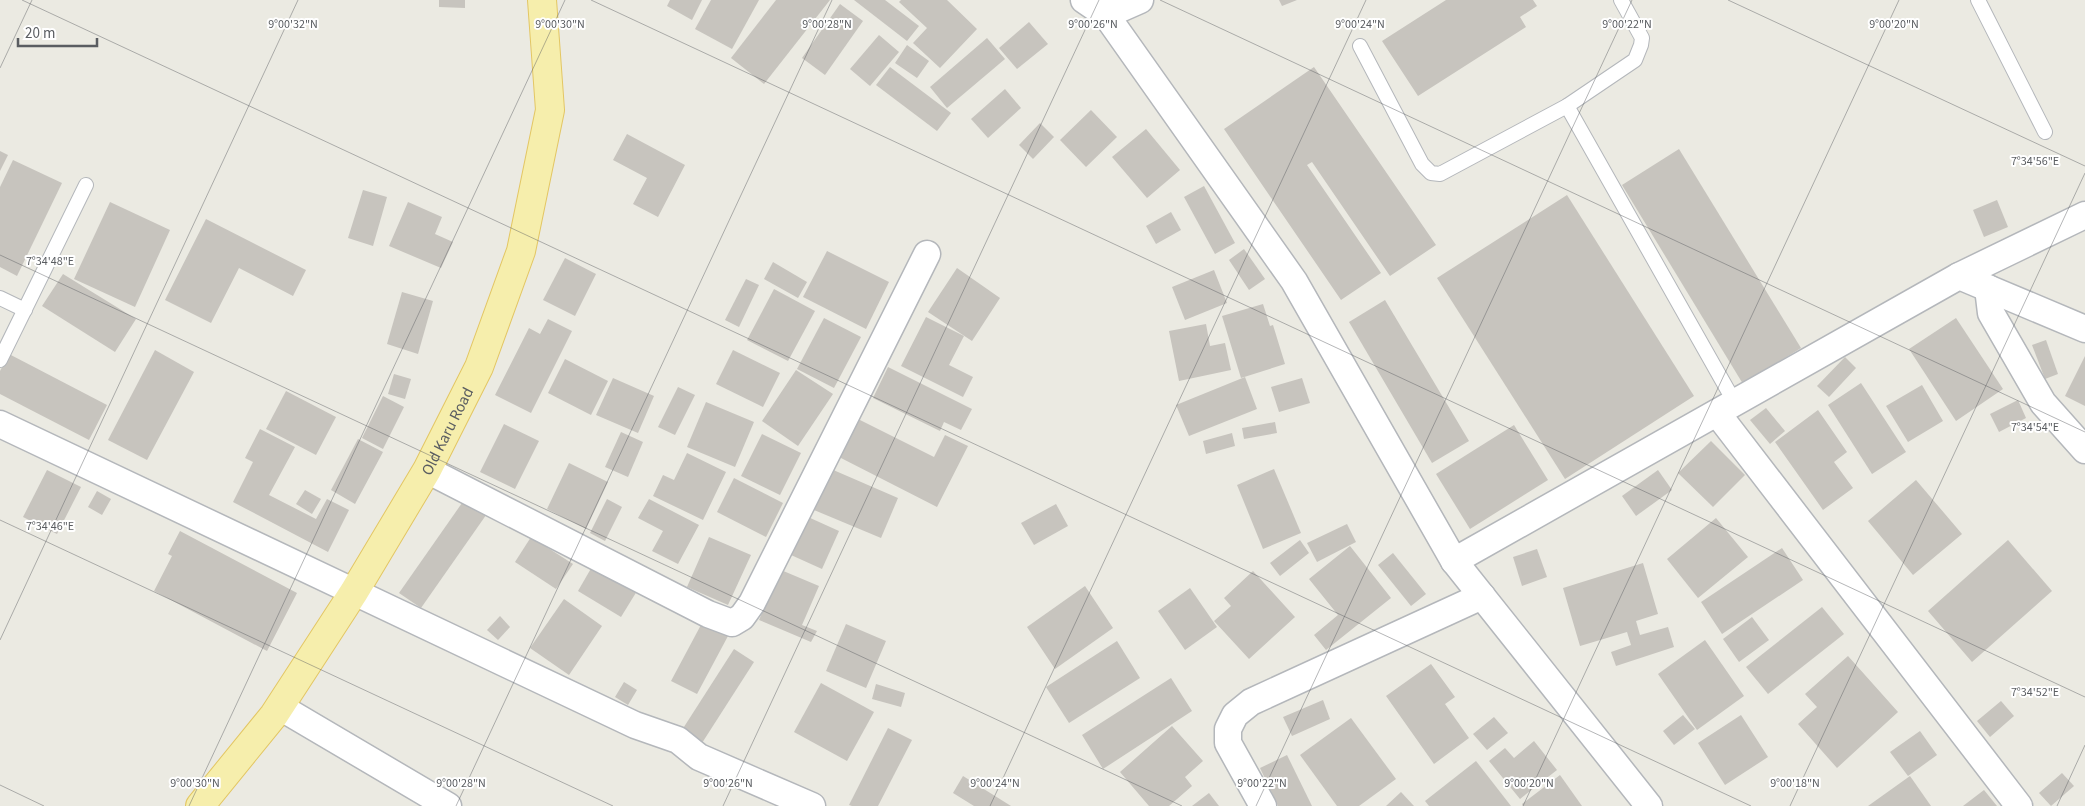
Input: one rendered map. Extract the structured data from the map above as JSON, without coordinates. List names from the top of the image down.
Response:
{
  "streets": {
    "main road": ["Old Karu Road"]
  },
  "scale_bar": "20 m",
  "coordinates": [
    "9°00'32\"N",
    "9°00'30\"N",
    "9°00'28\"N",
    "9°00'26\"N",
    "9°00'24\"N",
    "9°00'22\"N",
    "9°00'20\"N",
    "7°34'56\"E",
    "7°34'48\"E",
    "7°34'54\"E",
    "7°34'46\"E",
    "7°34'52\"E",
    "9°00'18\"N"
  ]
}
